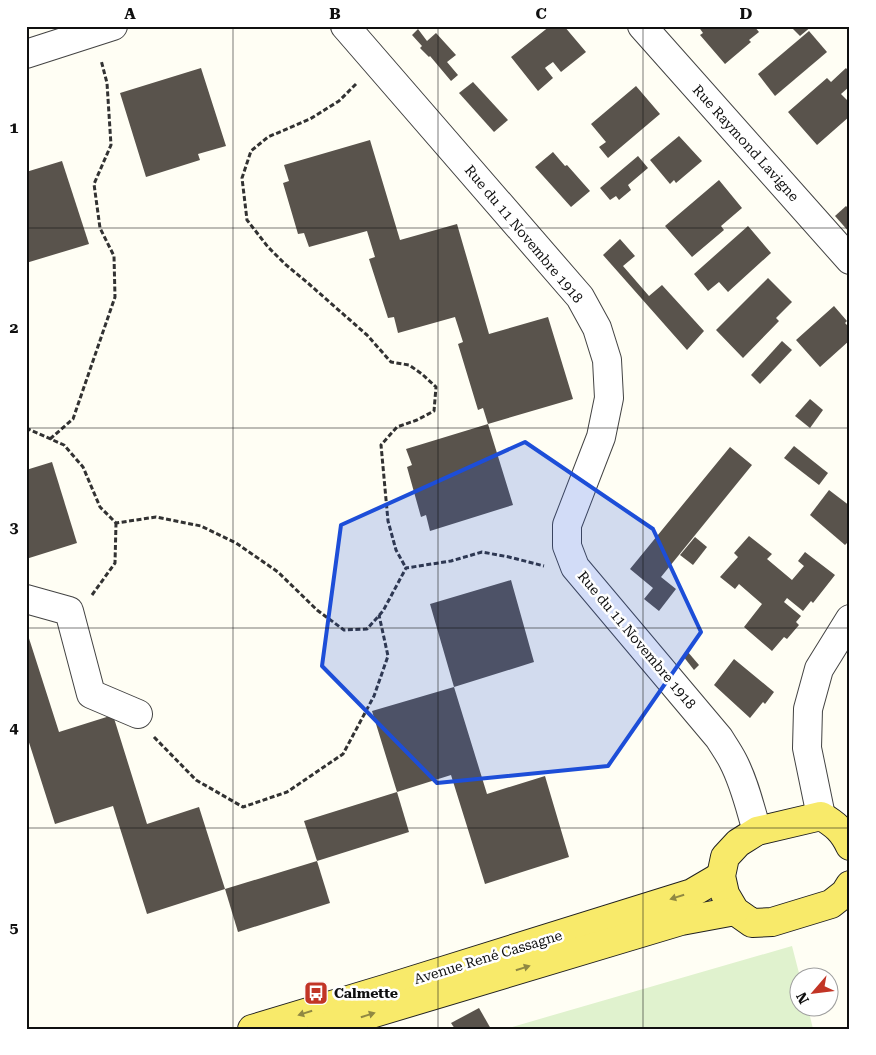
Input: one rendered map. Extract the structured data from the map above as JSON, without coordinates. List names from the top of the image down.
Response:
{
  "streets": {
    "main road": ["Avenue René Cassagne"],
    "street": ["Rue Raymond Lavigne", "Rue du 11 Novembre 1918"]
  },
  "places": {
    "bus stop": ["Calmette"]
  },
  "north": "bottom left",
  "grid": {
    "columns": [
      "A",
      "B",
      "C",
      "D"
    ],
    "rows": [
      "1",
      "2",
      "3",
      "4",
      "5"
    ]
  }
}
